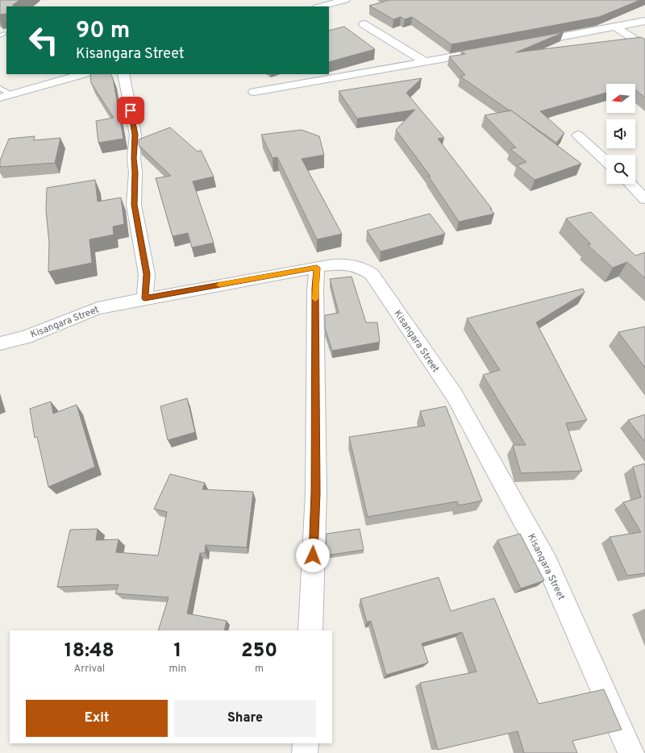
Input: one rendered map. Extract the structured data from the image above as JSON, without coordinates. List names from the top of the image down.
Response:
{
  "streets": {
    "street": ["Kisangara Street"]
  },
  "north": "left",
  "page": {
    "turn": ["90 m", "Kisangara Street"],
    "eta": [
      "18:48",
      "Arrival",
      "1",
      "min",
      "250",
      "m"
    ],
    "buttons": ["Exit", "Share"]
  }
}
